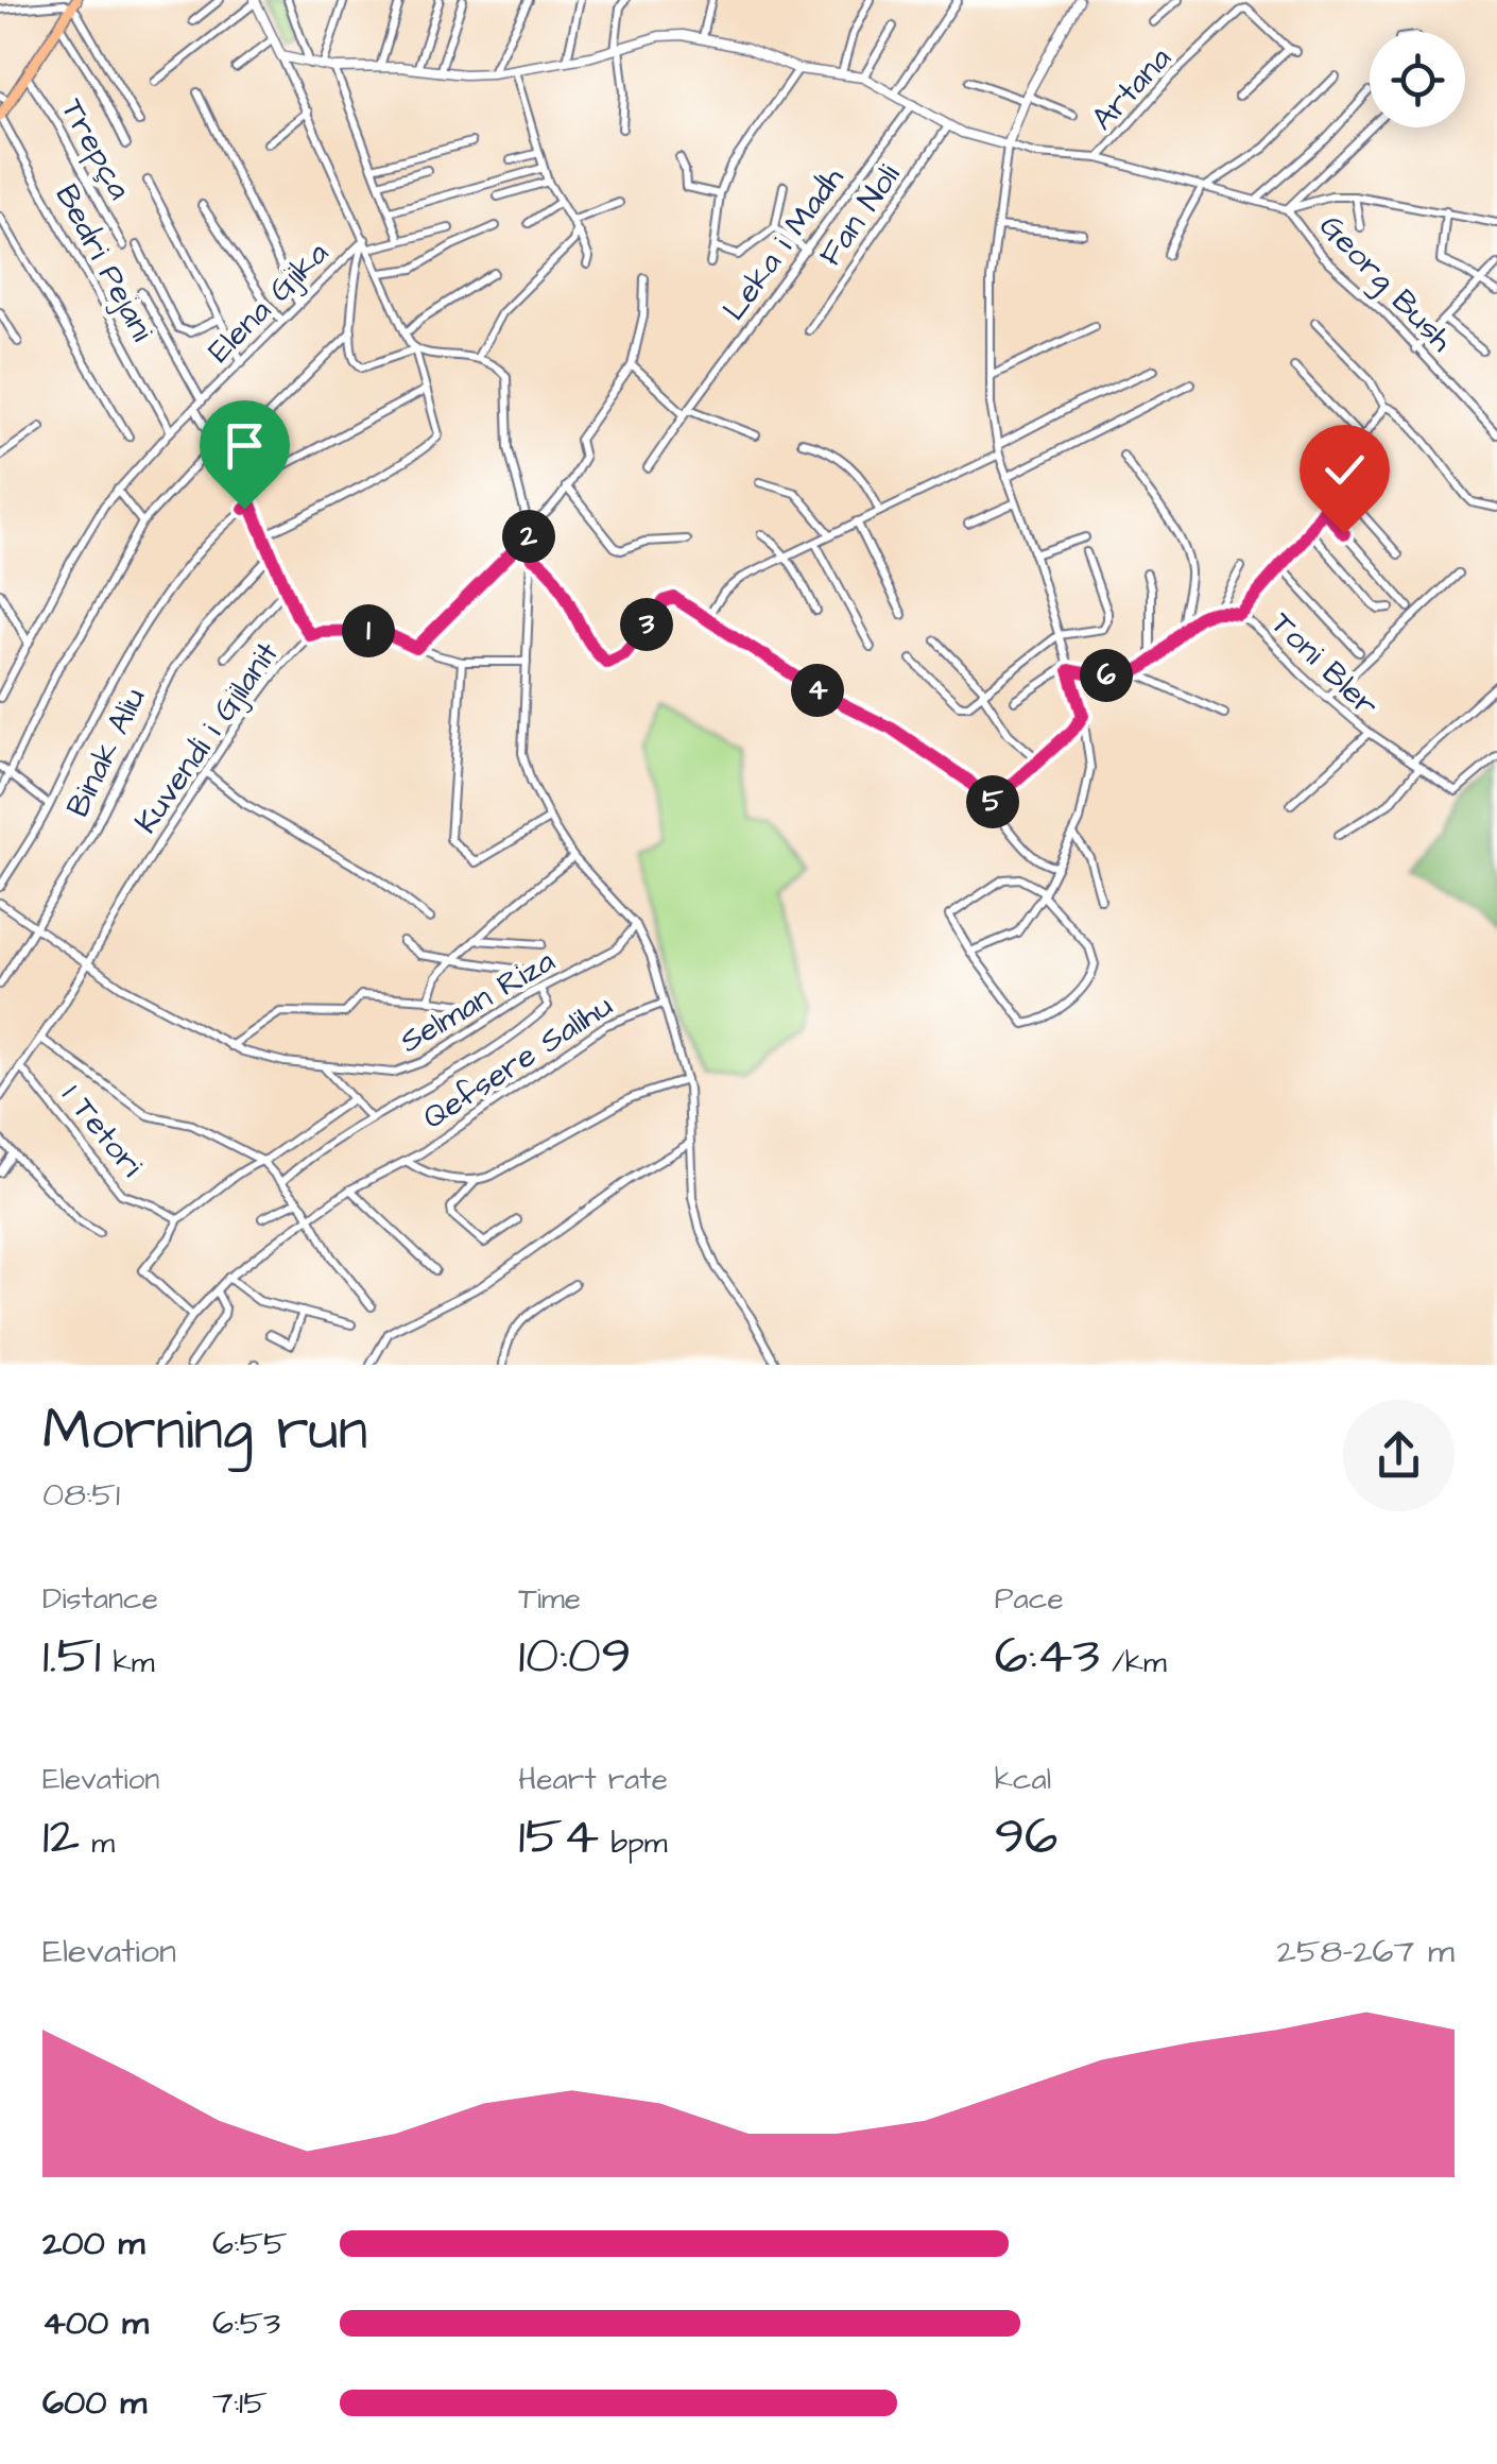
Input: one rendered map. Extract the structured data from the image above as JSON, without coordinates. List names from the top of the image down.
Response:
{
  "streets": {
    "street": [
      "Artana",
      "Trepça",
      "Fan Noli",
      "Leka i Madh",
      "Bedri Pejani",
      "Georg Bush",
      "Elena Gjika",
      "Toni Bler",
      "Kuvendi i Gjilanit",
      "Binak Aliu",
      "Selman Riza",
      "Qefsere Salihu",
      "1 Tetori"
    ]
  },
  "crossings": [
    ["Bedri Pejani", "Elena Gjika"],
    ["Kuvendi i Gjilanit", "Selman Riza"],
    ["Kuvendi i Gjilanit", "Qefsere Salihu"],
    ["Kuvendi i Gjilanit", "1 Tetori"],
    ["Binak Aliu", "Selman Riza"],
    ["Selman Riza", "Qefsere Salihu"]
  ],
  "page": {
    "pins": [
      "2",
      "3",
      "1",
      "6",
      "4",
      "5"
    ],
    "heading": ["Morning run", "08:51"],
    "stats": [
      ["Distance", "1.51 km"],
      ["Time", "10:09"],
      ["Pace", "6:43 /km"],
      ["Elevation", "12 m"],
      ["Heart rate", "154 bpm"],
      ["kcal", "96"]
    ],
    "chart": ["Elevation", "258–267 m"],
    "list": [
      {
        "name": "200 m",
        "note": "6:55"
      },
      {
        "name": "400 m",
        "note": "6:53"
      },
      {
        "name": "600 m",
        "note": "7:15"
      }
    ]
  }
}
